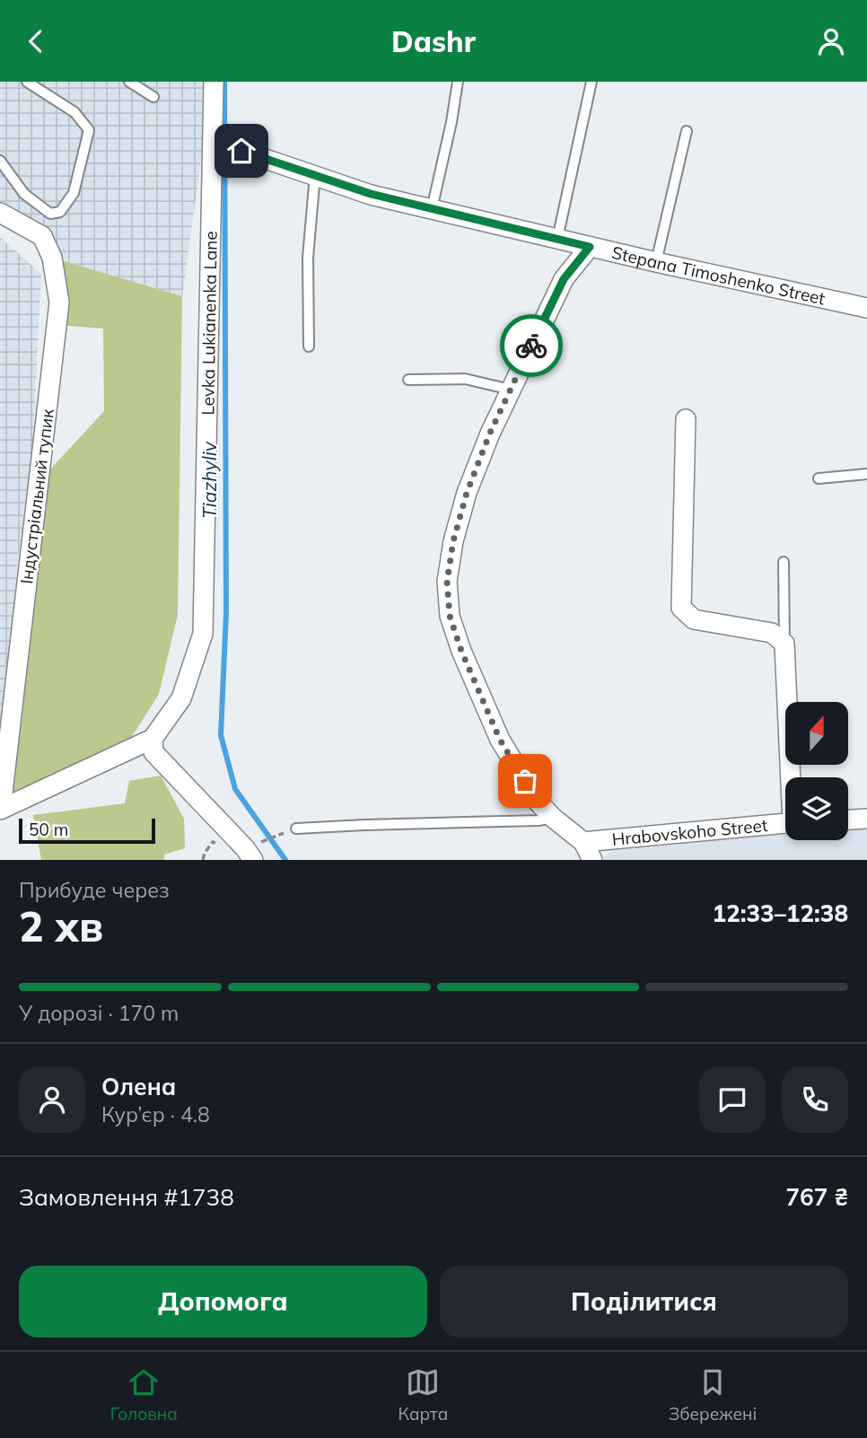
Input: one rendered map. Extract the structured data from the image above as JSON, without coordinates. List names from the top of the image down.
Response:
{
  "streets": {
    "street": [
      "Stepana Timoshenko Street",
      "Levka Lukianenka Lane",
      "Індустріальний тупик",
      "Hrabovskoho Street"
    ]
  },
  "water": ["Tiazhyliv"],
  "scale_bar": "50 m",
  "north": "top",
  "page": {
    "header": "Dashr",
    "scale": "50 m",
    "heading": ["2 хв", "Прибуде через", "12:33–12:38"],
    "panel": [
      "Олена",
      "Кур’єр · 4.8",
      "Замовлення #1738",
      "767 ₴"
    ],
    "bar": "У дорозі · 170 m",
    "buttons": ["Допомога", "Поділитися"],
    "tabs": ["Головна", "Карта", "Збережені"]
  }
}
